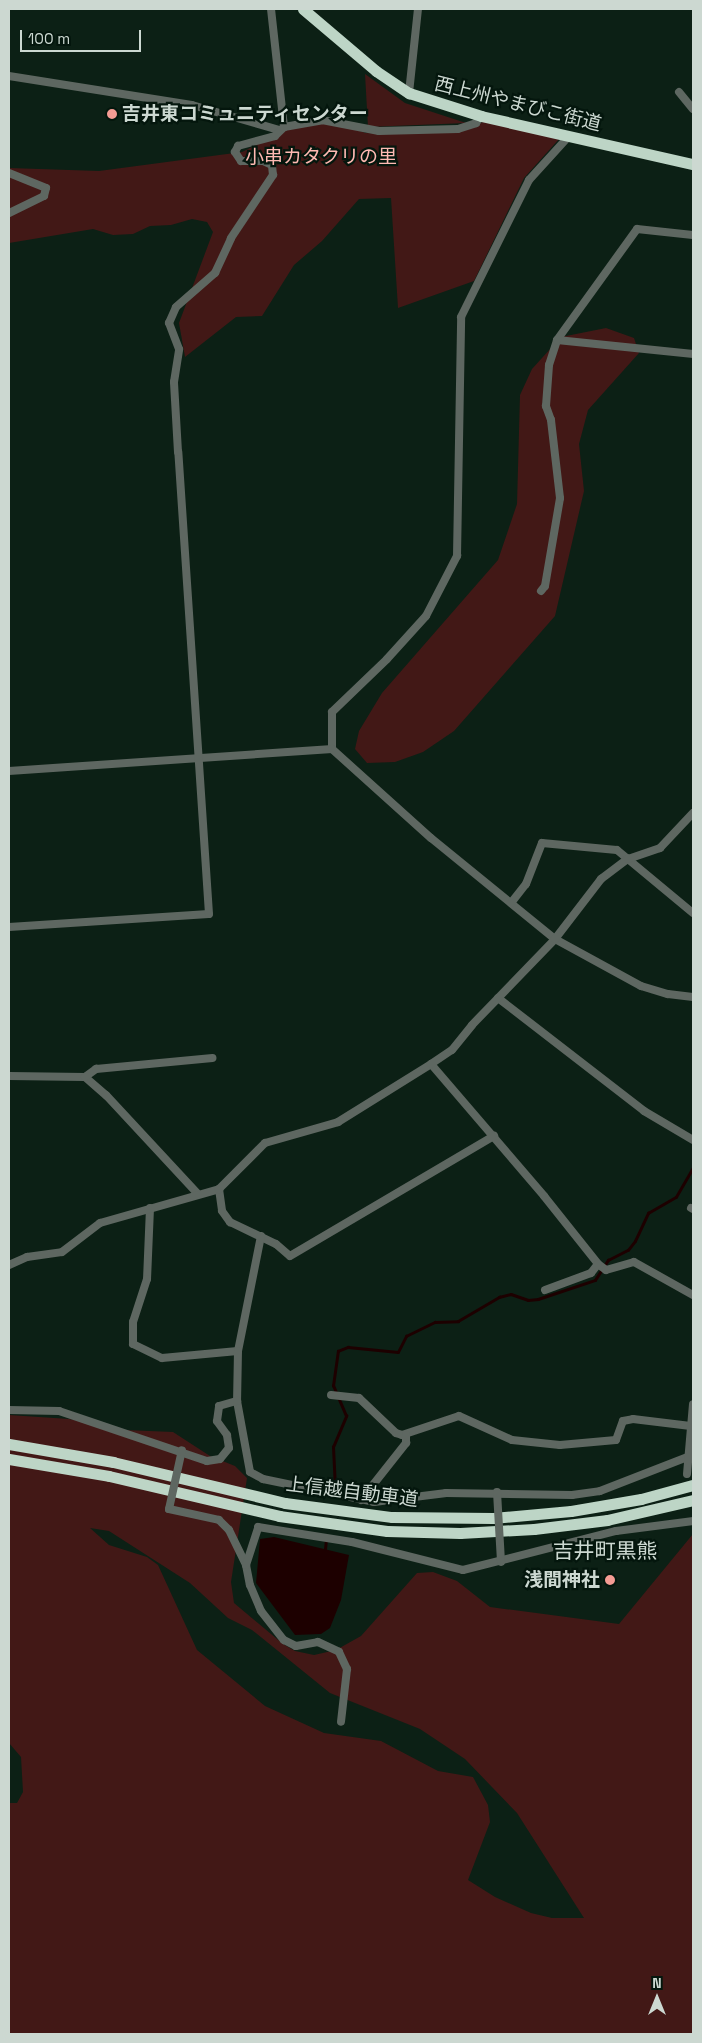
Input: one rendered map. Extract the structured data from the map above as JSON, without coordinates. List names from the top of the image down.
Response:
{
  "streets": {
    "highway": ["西上州やまびこ街道", "上信越自動車道"]
  },
  "districts": ["吉井町黒熊"],
  "parks": ["小串カタクリの里"],
  "places": ["吉井東コミュニティセンター", "浅間神社"],
  "scale_bar": "100 m",
  "north": "top"
}
